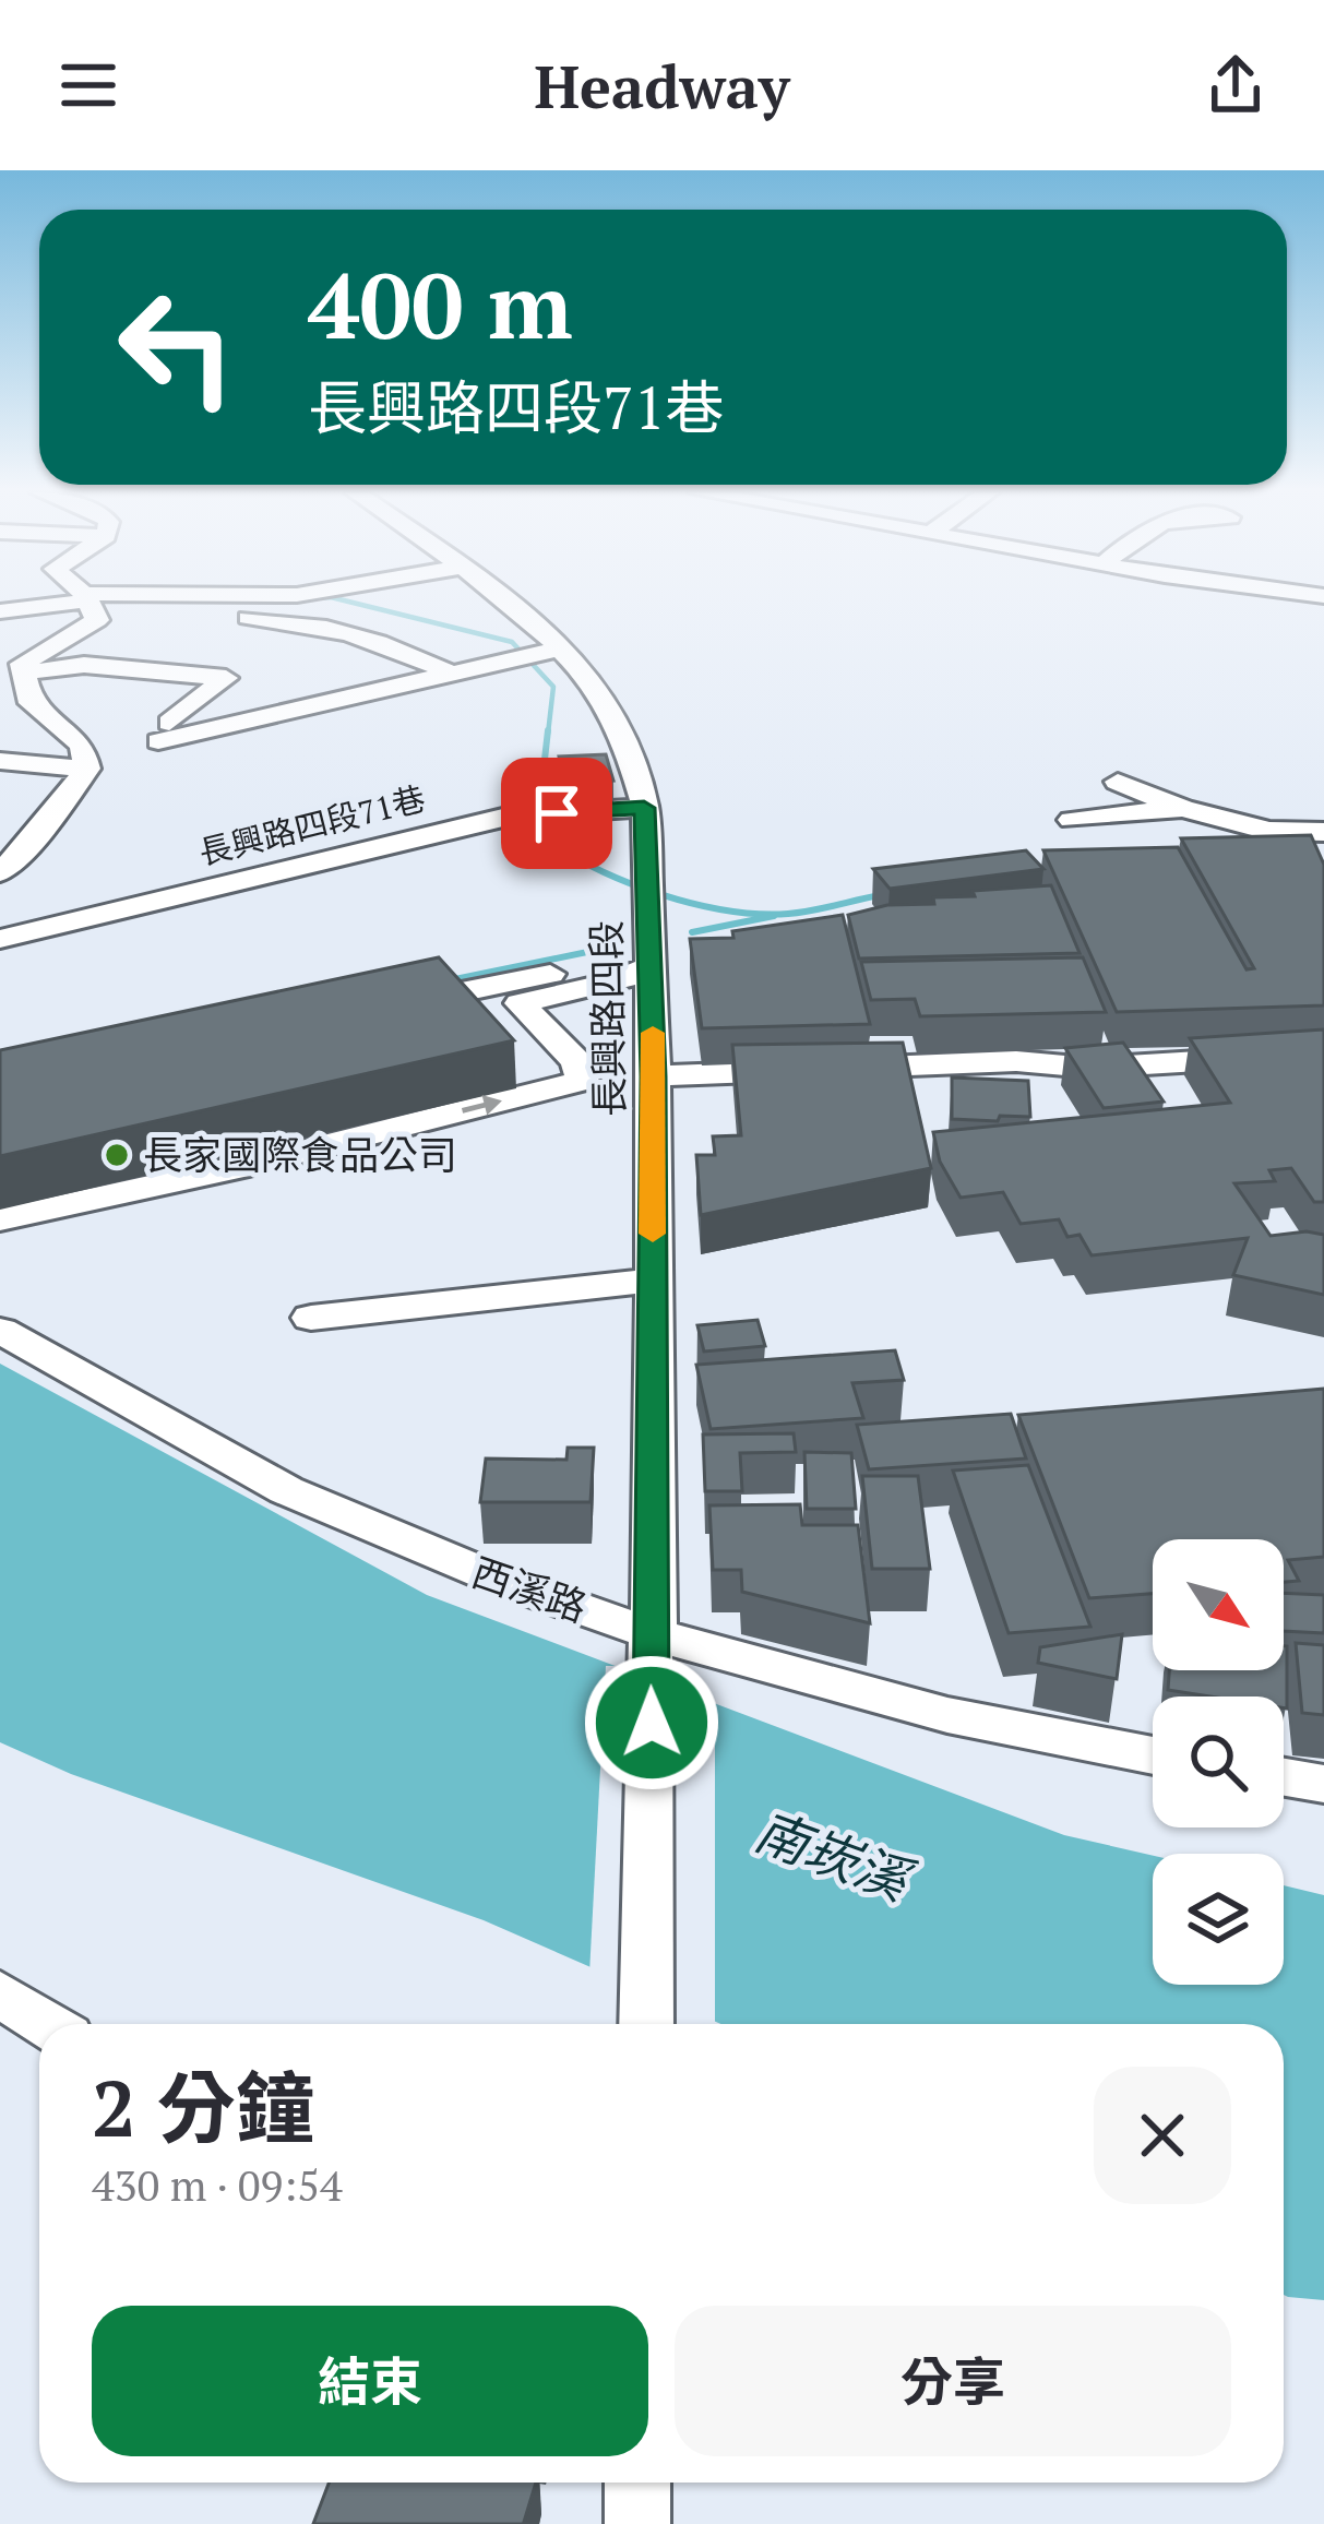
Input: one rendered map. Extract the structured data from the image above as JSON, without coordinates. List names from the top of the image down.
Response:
{
  "streets": {
    "street": ["長興路四段71巷", "長興路四段", "西溪路"]
  },
  "crossings": [
    ["長興路四段71巷", "長興路四段"],
    ["長興路四段", "西溪路"]
  ],
  "water": ["南崁溪"],
  "places": ["長家國際食品公司"],
  "north": "bottom right",
  "page": {
    "header": "Headway",
    "turn": ["400 m", "長興路四段71巷"],
    "heading": ["2 分鐘", "430 m · 09:54"],
    "buttons": ["結束", "分享"]
  }
}
